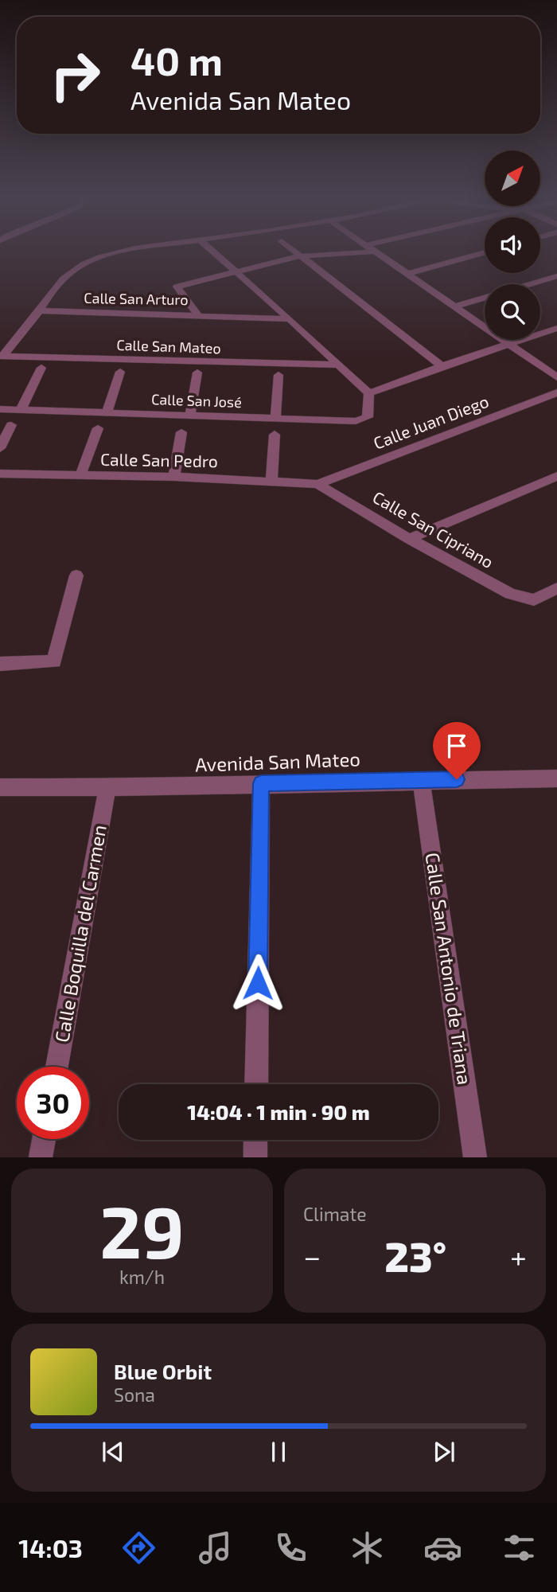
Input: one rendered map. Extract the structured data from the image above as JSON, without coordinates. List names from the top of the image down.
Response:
{
  "streets": {
    "street": [
      "Calle San Arturo",
      "Calle San Mateo",
      "Calle San José",
      "Calle Juan Diego",
      "Calle San Pedro",
      "Calle San Cipriano",
      "Avenida San Mateo",
      "Calle Boquilla del Carmen",
      "Calle San Antonio de Triana"
    ]
  },
  "crossings": [
    ["Calle Juan Diego", "Calle San Pedro"],
    ["Calle Juan Diego", "Calle San Cipriano"],
    ["Calle San Pedro", "Calle San Cipriano"],
    ["Avenida San Mateo", "Calle Boquilla del Carmen"],
    ["Avenida San Mateo", "Calle San Antonio de Triana"]
  ],
  "north": "top right",
  "page": {
    "turn": ["40 m", "Avenida San Mateo"],
    "limit": "30",
    "trip": "14:04 · 1 min · 90 m",
    "tile": [
      ["29", "km/h"],
      "Climate"
    ],
    "heat": ["−", "23°", "+"],
    "song": ["Blue Orbit", "Sona"],
    "tabs": "14:03"
  }
}
